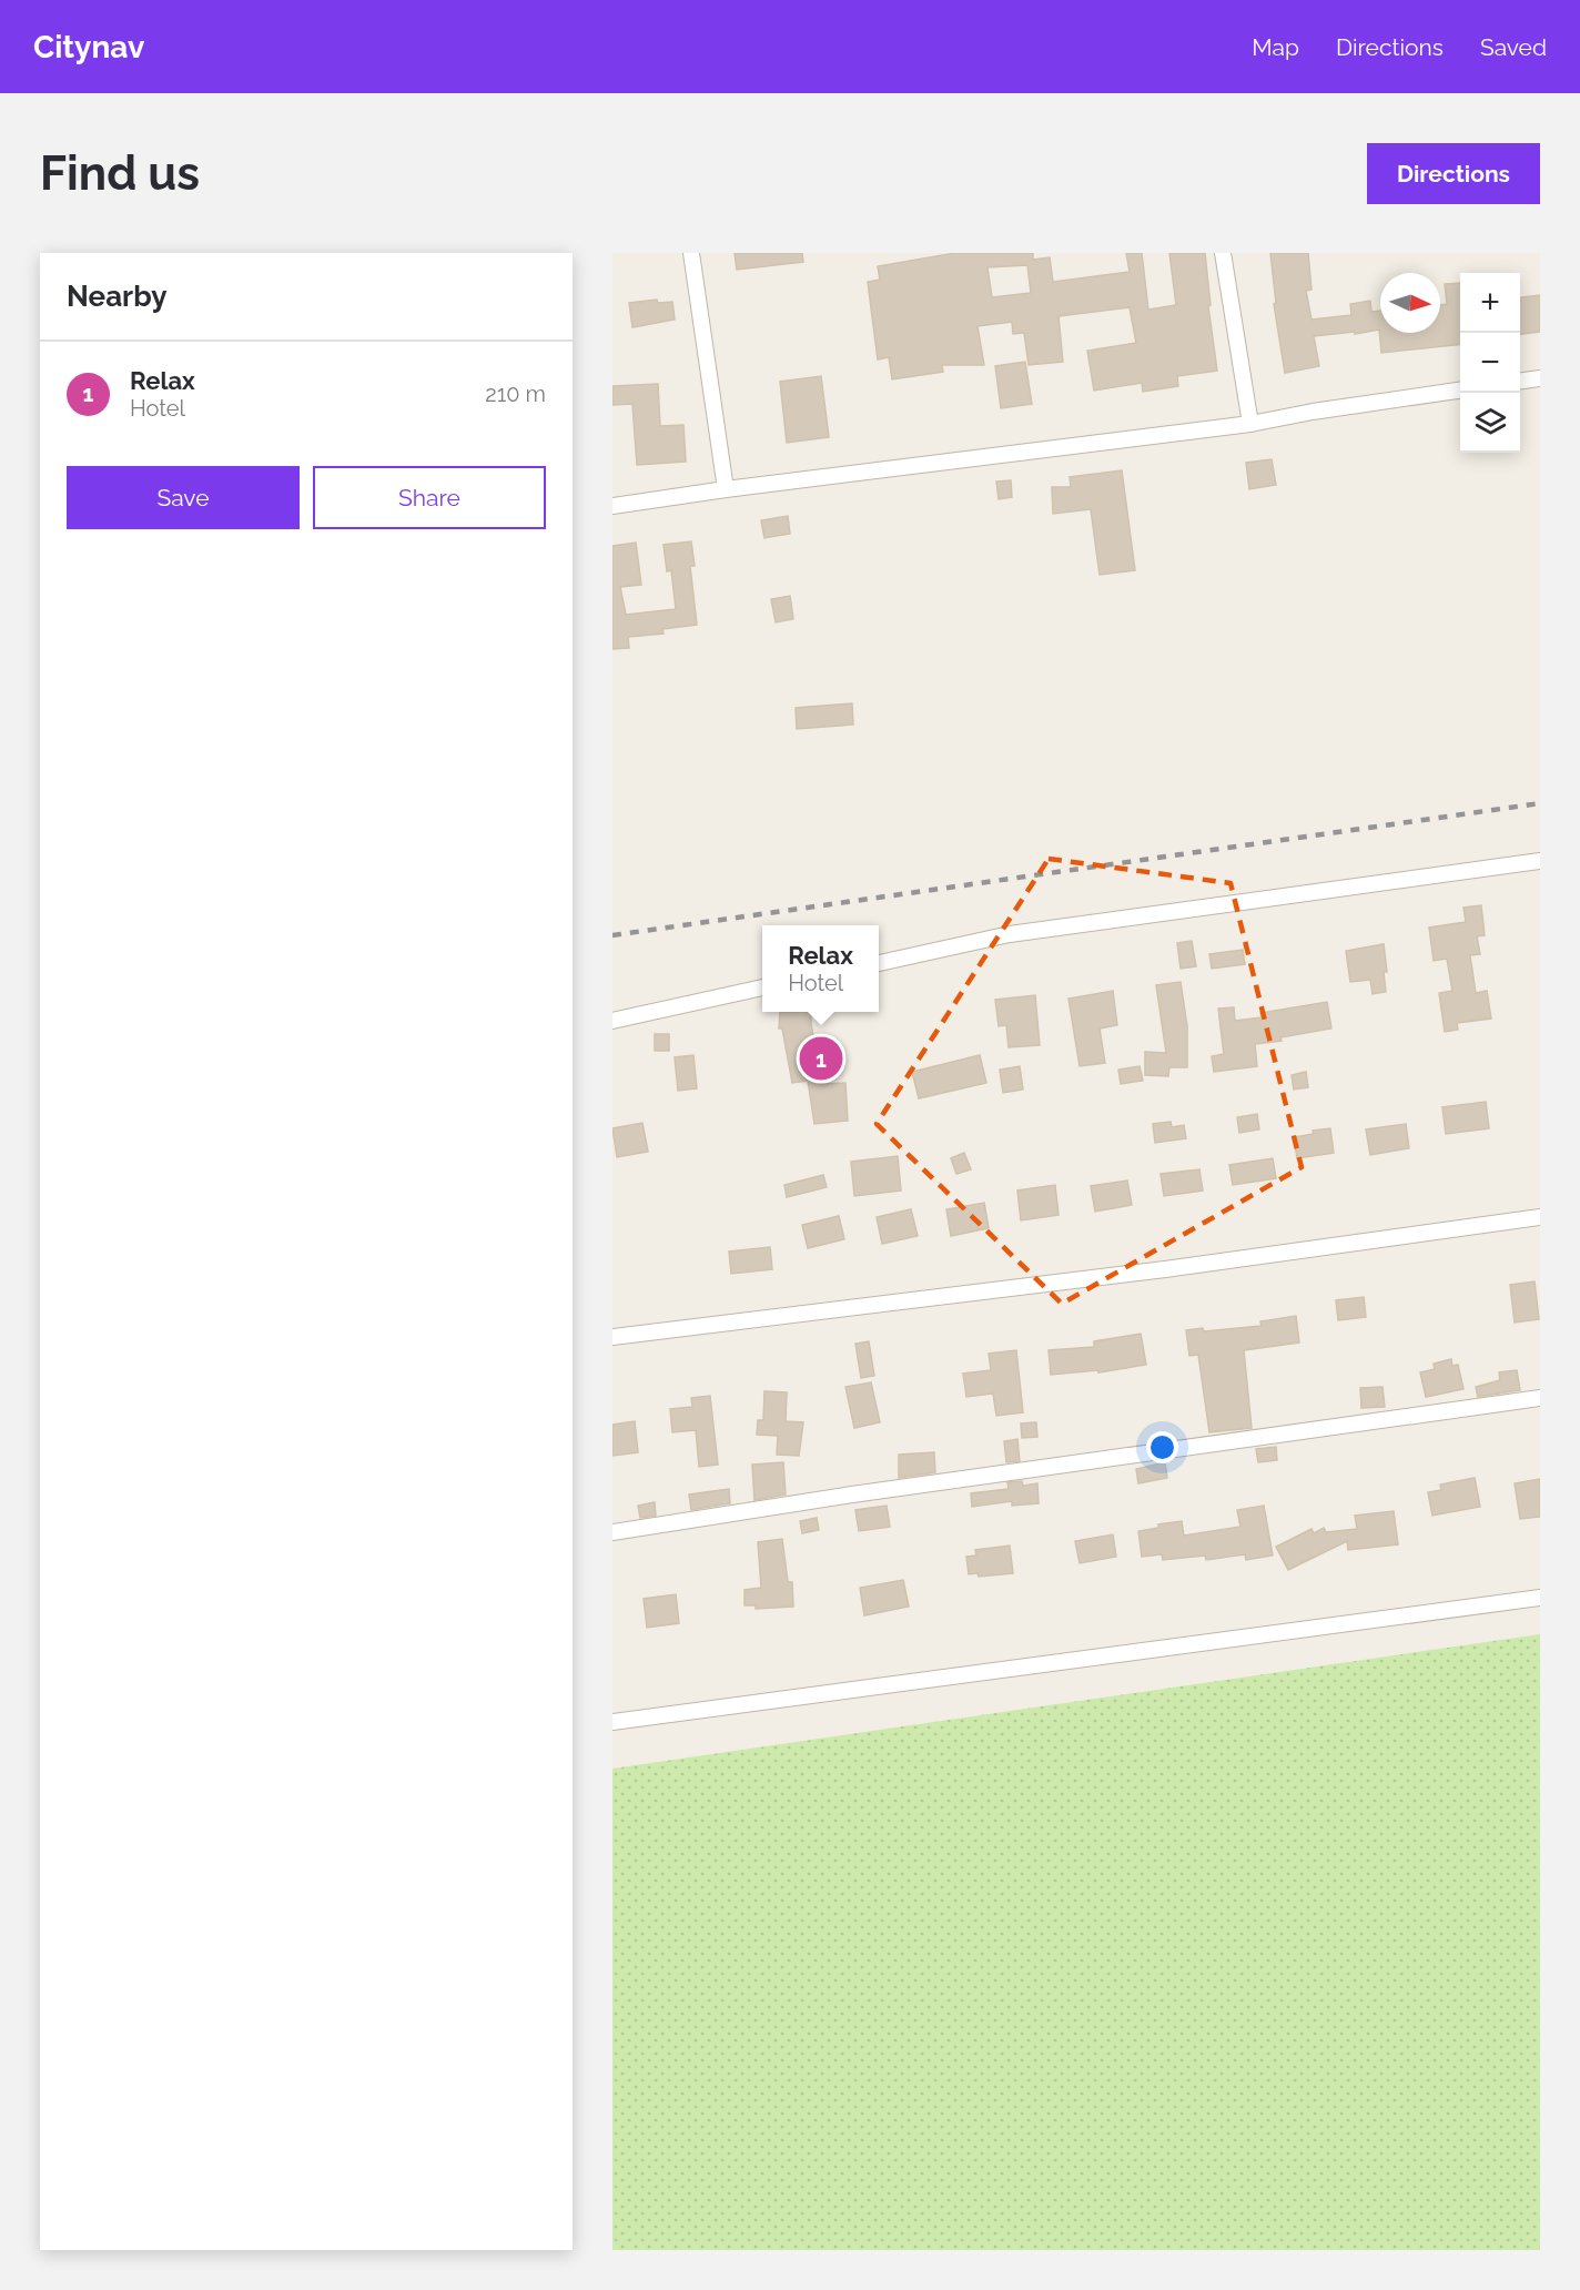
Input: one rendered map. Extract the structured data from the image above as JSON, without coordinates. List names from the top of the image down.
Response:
{
  "north": "right",
  "page": {
    "header": "Citynav",
    "nav": ["Map", "Directions", "Saved"],
    "buttons": [
      "Directions",
      ["Save", "Share"]
    ],
    "title": "Find us",
    "heading": "Nearby",
    "map_buttons": ["+", "−"],
    "list": [
      {
        "mark": "1",
        "name": "Relax",
        "note": "Hotel",
        "value": "210 m"
      }
    ],
    "popup": ["Relax", "Hotel"],
    "pins": "1"
  }
}
